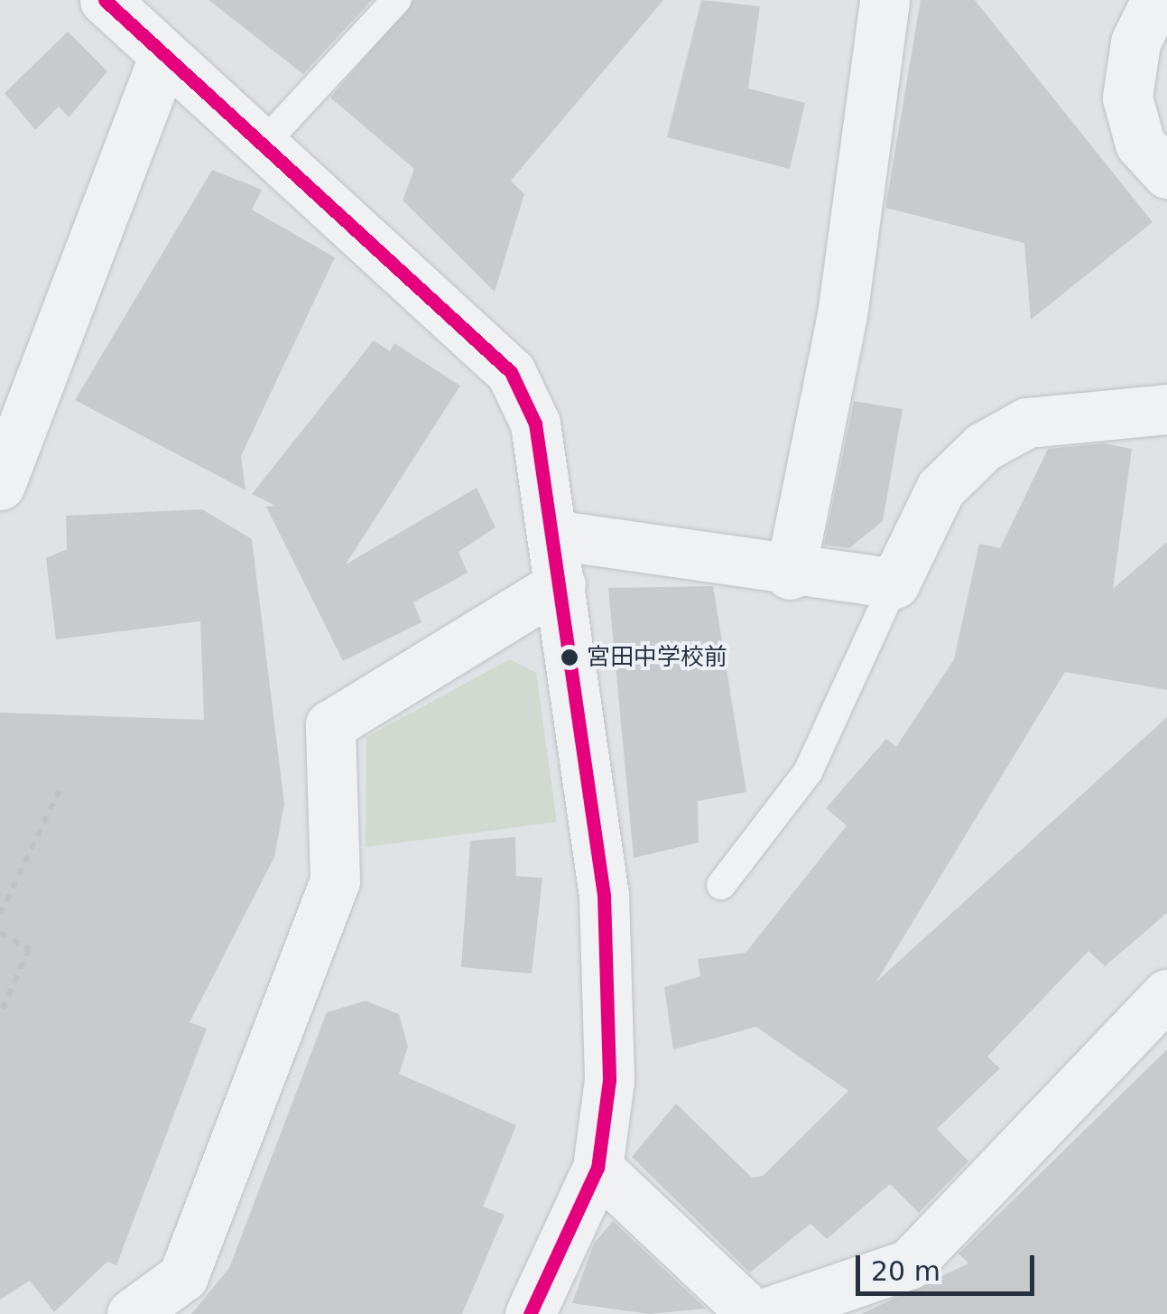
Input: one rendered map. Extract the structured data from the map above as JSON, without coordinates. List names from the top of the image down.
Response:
{
  "places": ["宮田中学校前"],
  "scale_bar": "20 m"
}
